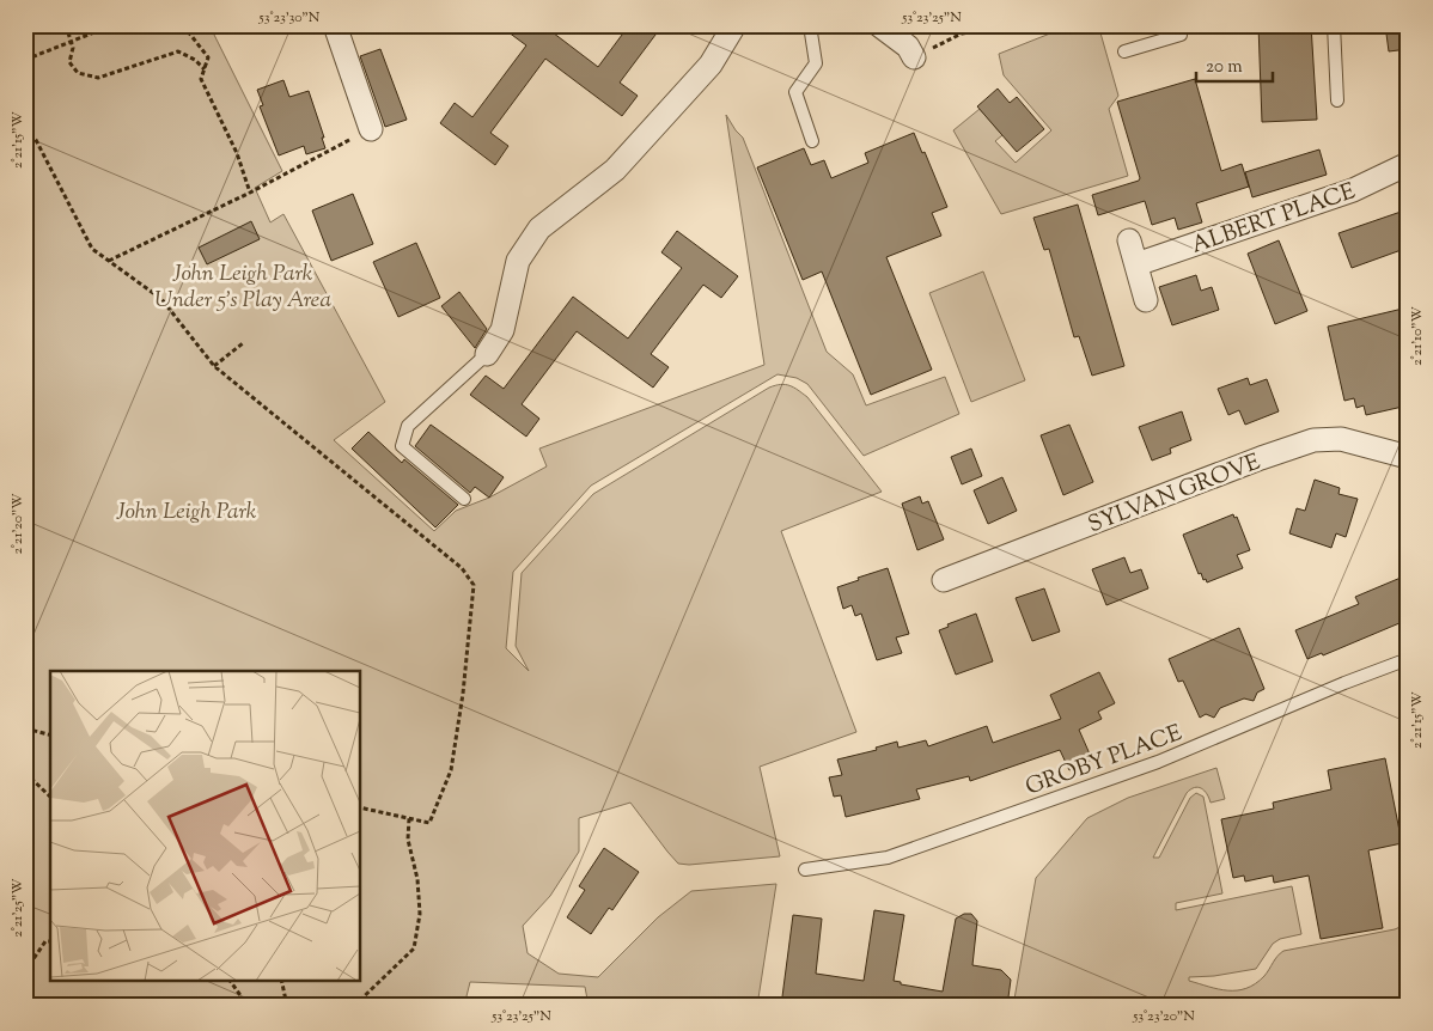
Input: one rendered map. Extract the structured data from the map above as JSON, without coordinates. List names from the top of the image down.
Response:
{
  "streets": {
    "street": ["ALBERT PLACE", "SYLVAN GROVE"],
    "lane": ["GROBY PLACE"]
  },
  "parks": ["John Leigh Park Under 5's Play Area", "John Leigh Park"],
  "scale_bar": "20 m",
  "coordinates": [
    "53°23'30\"N",
    "53°23'25\"N",
    "2°21'15\"W",
    "2°21'10\"W",
    "2°21'20\"W",
    "2°21'25\"W",
    "53°23'20\"N"
  ]
}
